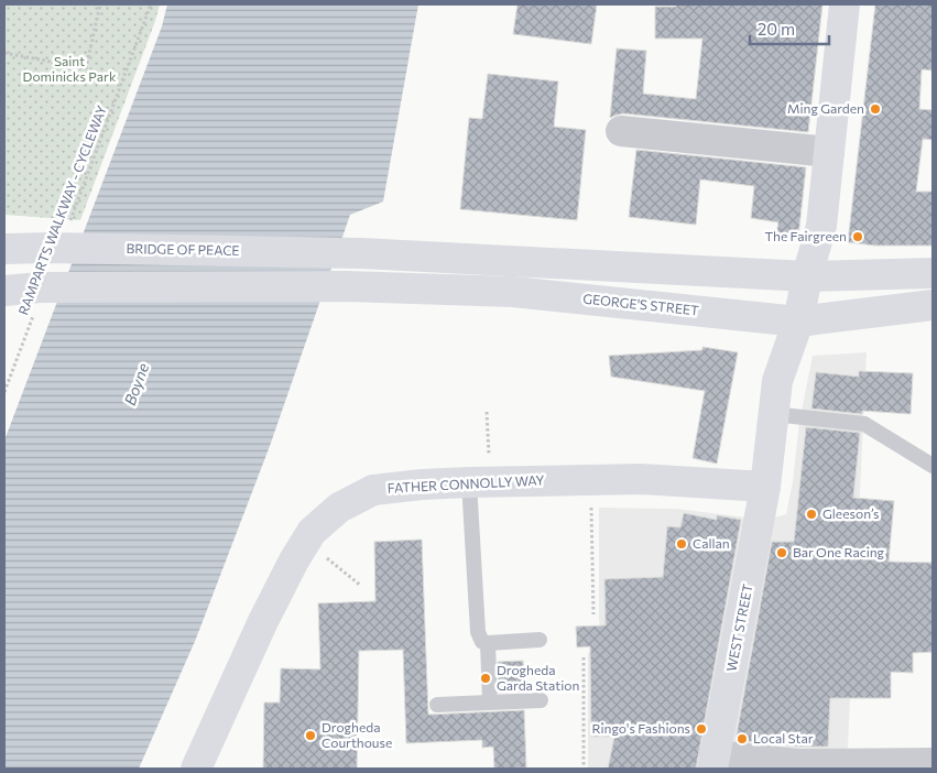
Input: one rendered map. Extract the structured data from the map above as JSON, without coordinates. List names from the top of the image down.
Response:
{
  "streets": {
    "main road": [
      "BRIDGE OF PEACE",
      "GEORGE'S STREET",
      "FATHER CONNOLLY WAY",
      "WEST STREET"
    ],
    "path": ["RAMPARTS WALKWAY - CYCLEWAY"]
  },
  "crossings": [
    ["RAMPARTS WALKWAY - CYCLEWAY", "BRIDGE OF PEACE"],
    ["RAMPARTS WALKWAY - CYCLEWAY", "GEORGE'S STREET"],
    ["BRIDGE OF PEACE", "WEST STREET"],
    ["GEORGE'S STREET", "WEST STREET"],
    ["FATHER CONNOLLY WAY", "WEST STREET"]
  ],
  "water": ["Boyne"],
  "parks": ["Saint Dominicks Park"],
  "places": [
    "Ming Garden",
    "The Fairgreen",
    "Gleeson’s",
    "Callan",
    "Bar One Racing",
    "Drogheda Garda Station",
    "Ringo's Fashions",
    "Drogheda Courthouse",
    "Local Star"
  ],
  "scale_bar": "20 m"
}
